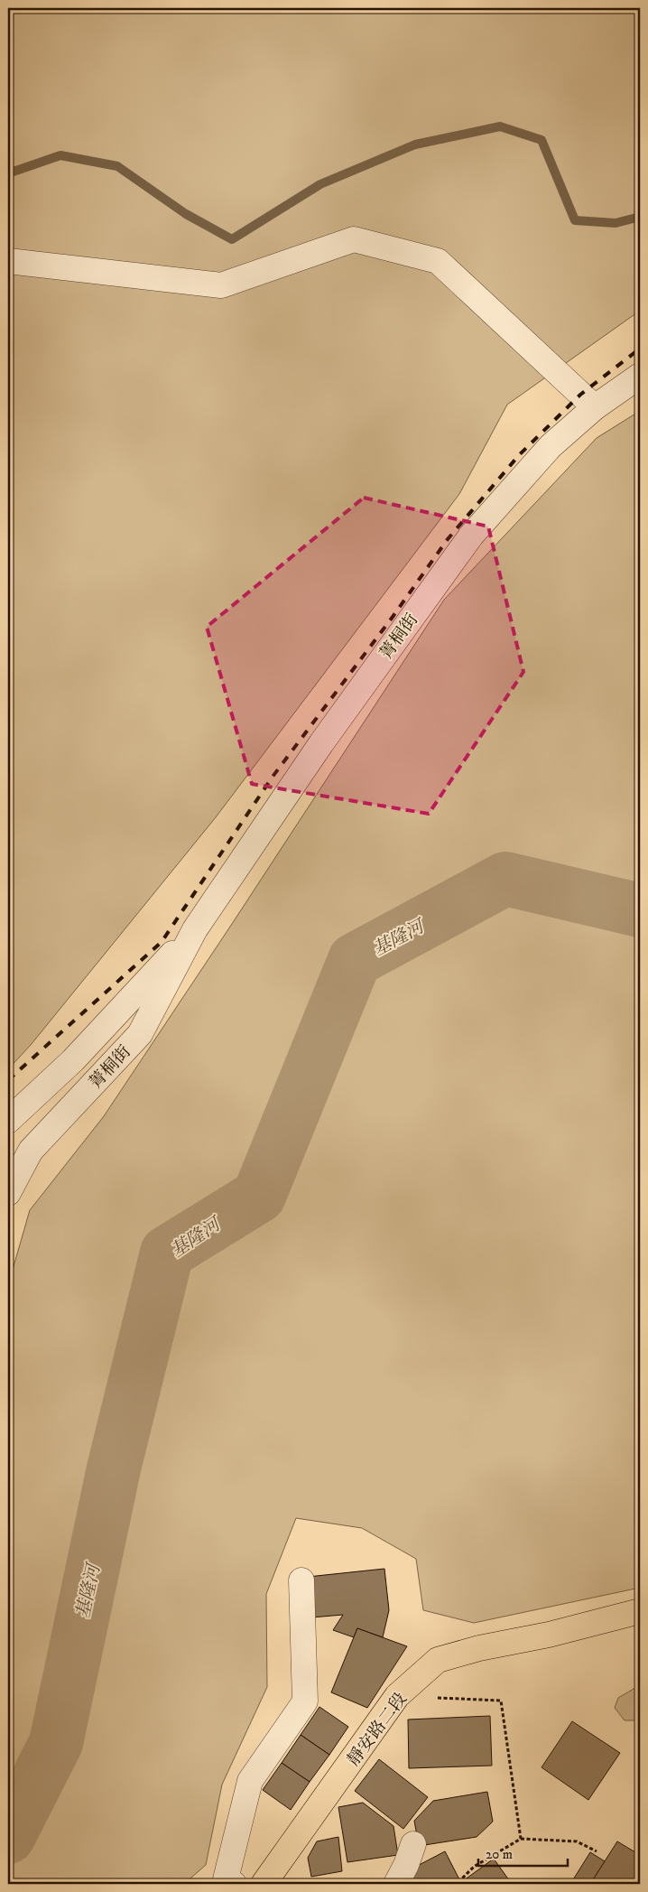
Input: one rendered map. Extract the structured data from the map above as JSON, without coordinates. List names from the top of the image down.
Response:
{
  "streets": {
    "main road": ["靜安路二段"],
    "street": ["菁桐街"]
  },
  "water": ["基隆河"],
  "scale_bar": "20 m"
}
